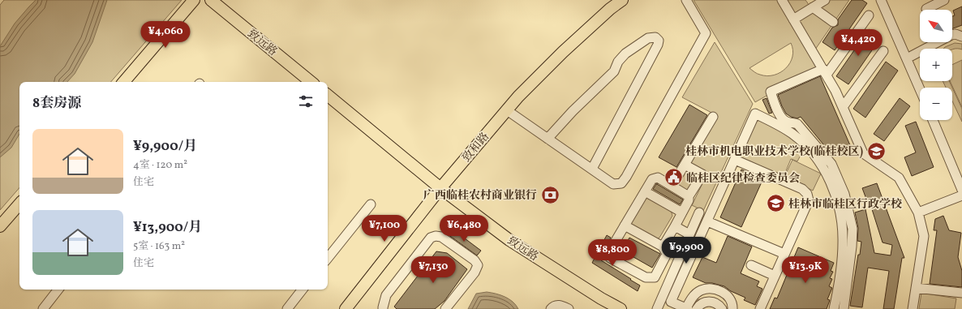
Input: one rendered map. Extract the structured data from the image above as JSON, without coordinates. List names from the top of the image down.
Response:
{
  "streets": {
    "main road": ["致远路", "致和路"]
  },
  "crossings": [
    ["致远路", "致和路"]
  ],
  "places": {
    "school or university": ["桂林市机电职业技术学校(临桂校区)", "桂林市临桂区行政学校"],
    "public building": ["临桂区纪律检查委员会"],
    "bank": ["广西临桂农村商业银行"]
  },
  "north": "top left",
  "page": {
    "map_buttons": ["+", "−"],
    "price": [
      "¥4,060",
      "¥4,420",
      "¥7,100",
      "¥6,480",
      "¥9,900",
      "¥8,800",
      "¥7,130",
      "¥13.9K"
    ],
    "heading": "8套房源",
    "list": [
      {
        "name": "¥9,900/月",
        "note": "4室 · 120 m² · 住宅"
      },
      {
        "name": "¥13,900/月",
        "note": "5室 · 163 m² · 住宅"
      }
    ]
  }
}
